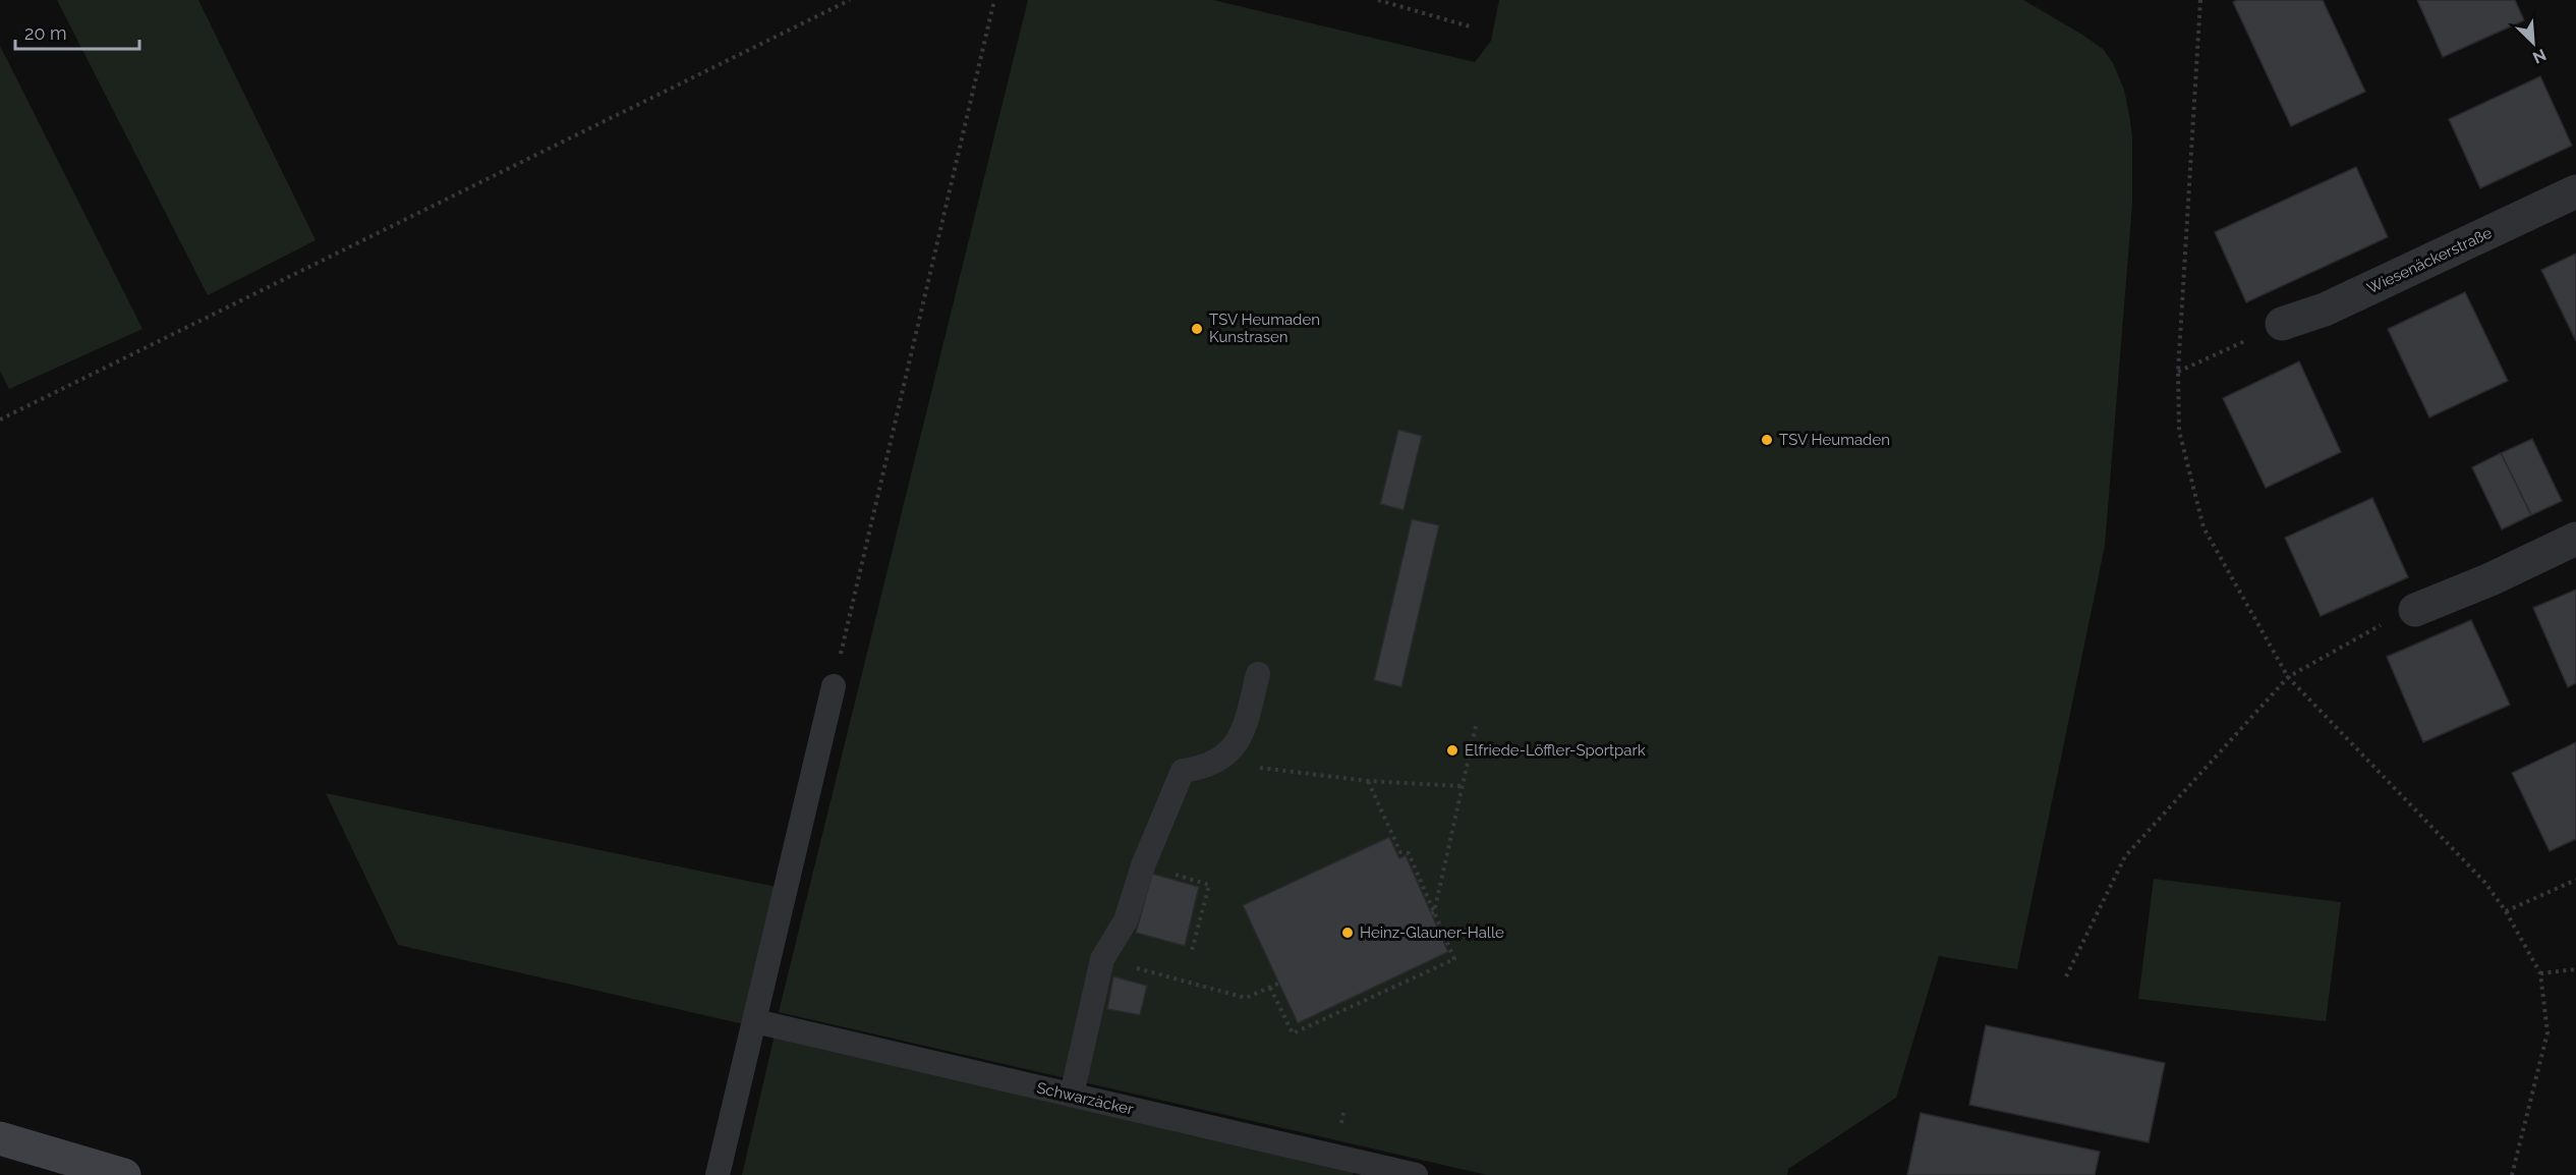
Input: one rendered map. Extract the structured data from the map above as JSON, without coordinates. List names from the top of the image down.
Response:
{
  "streets": {
    "street": ["Wiesenäckerstraße"],
    "lane": ["Schwarzäcker"]
  },
  "places": [
    "TSV Heumaden Kunstrasen",
    "TSV Heumaden",
    "Elfriede-Löffler-Sportpark",
    "Heinz-Glauner-Halle"
  ],
  "scale_bar": "20 m",
  "north": "bottom right"
}
